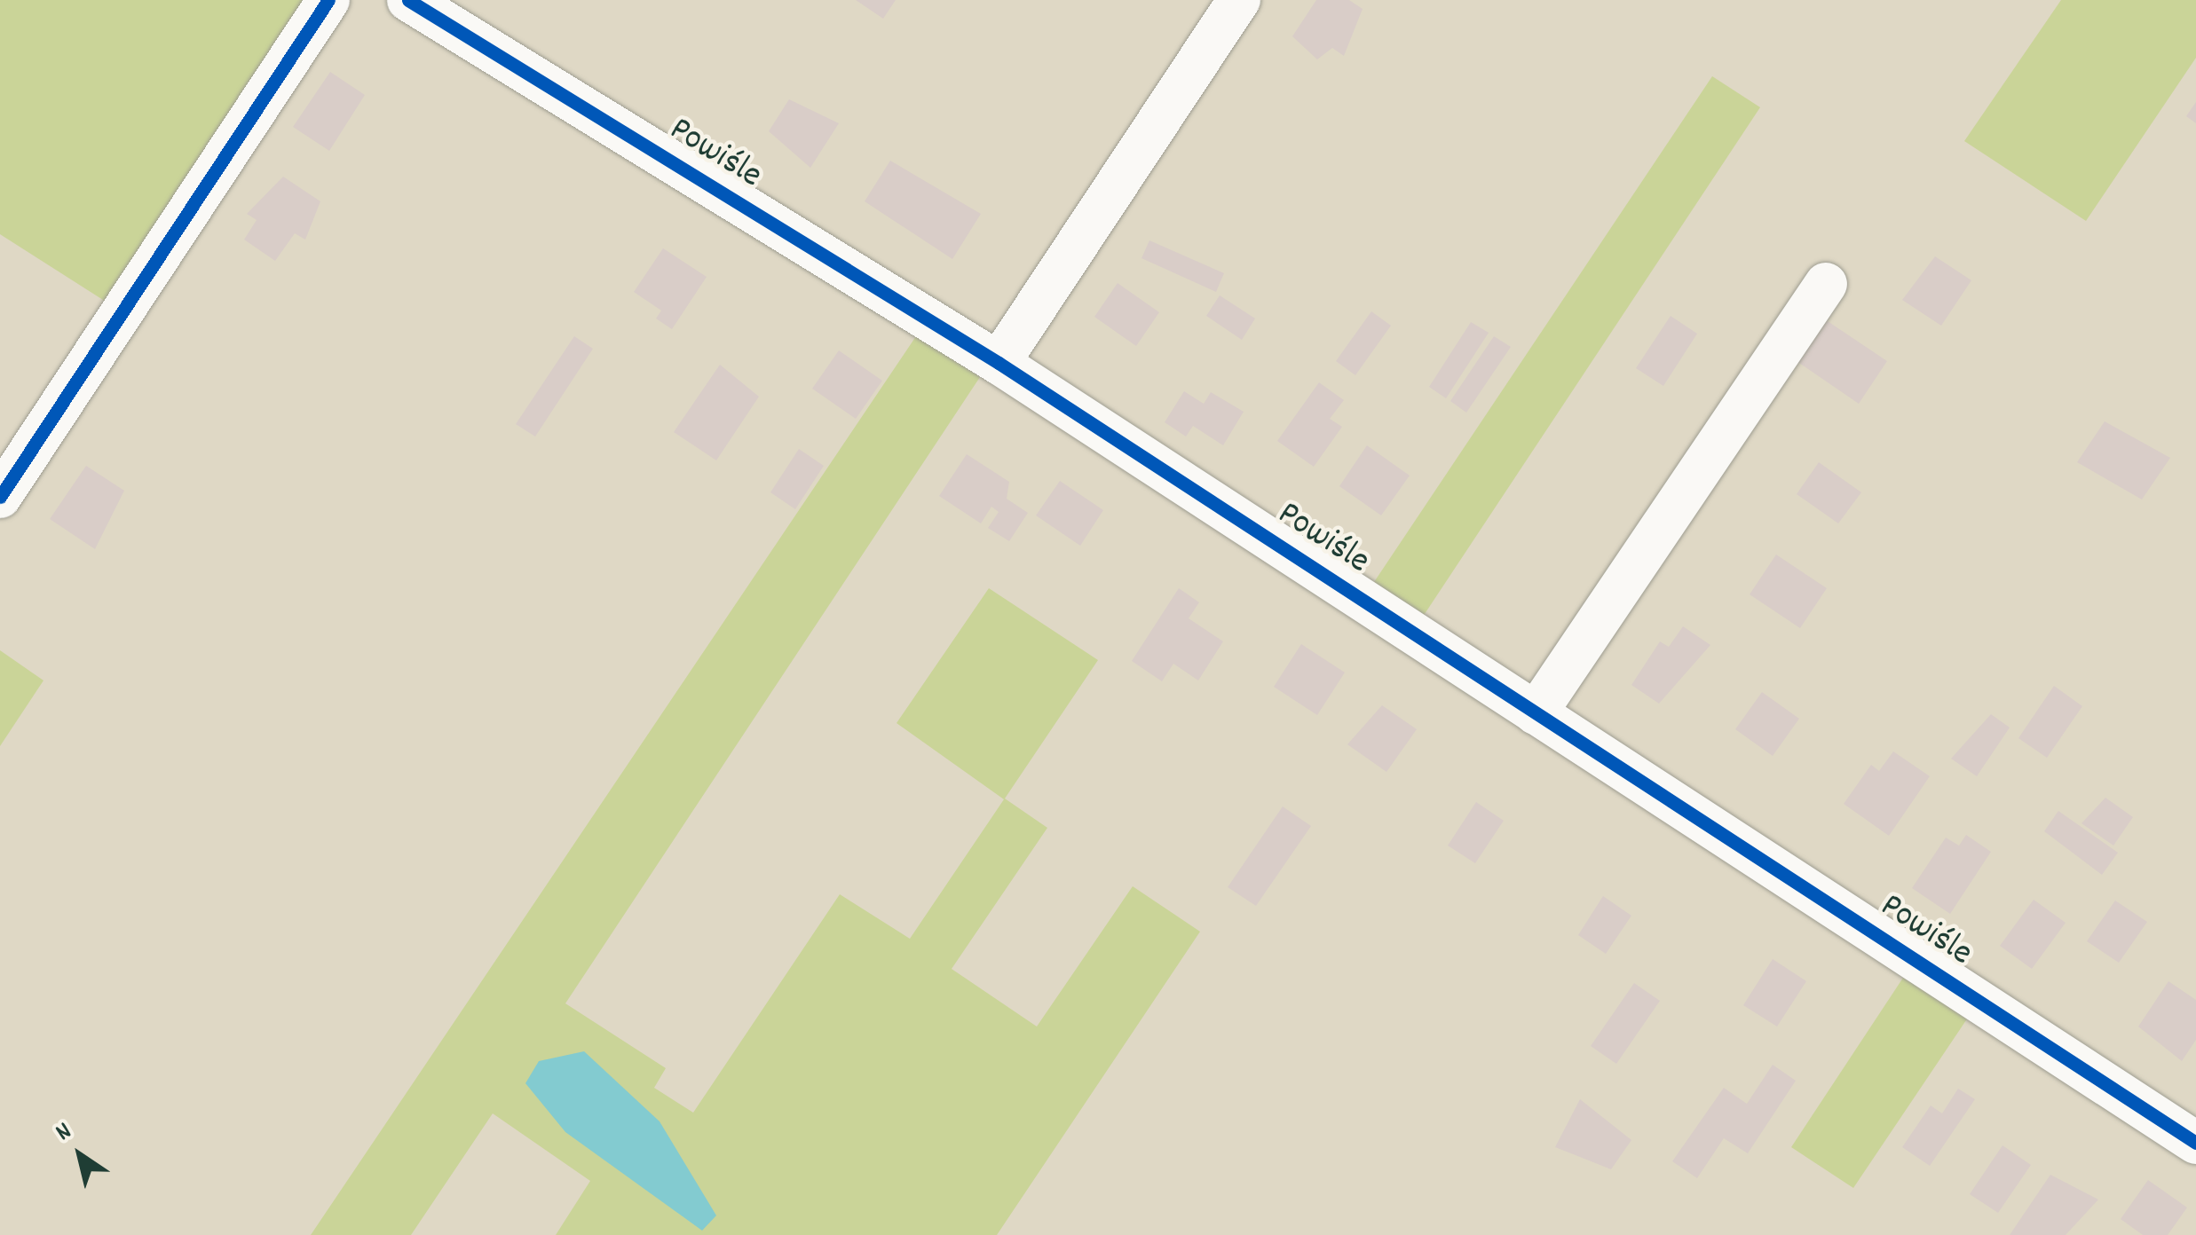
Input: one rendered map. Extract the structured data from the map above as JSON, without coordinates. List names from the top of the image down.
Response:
{
  "streets": {
    "street": ["Powiśle"]
  },
  "north": "top left"
}
